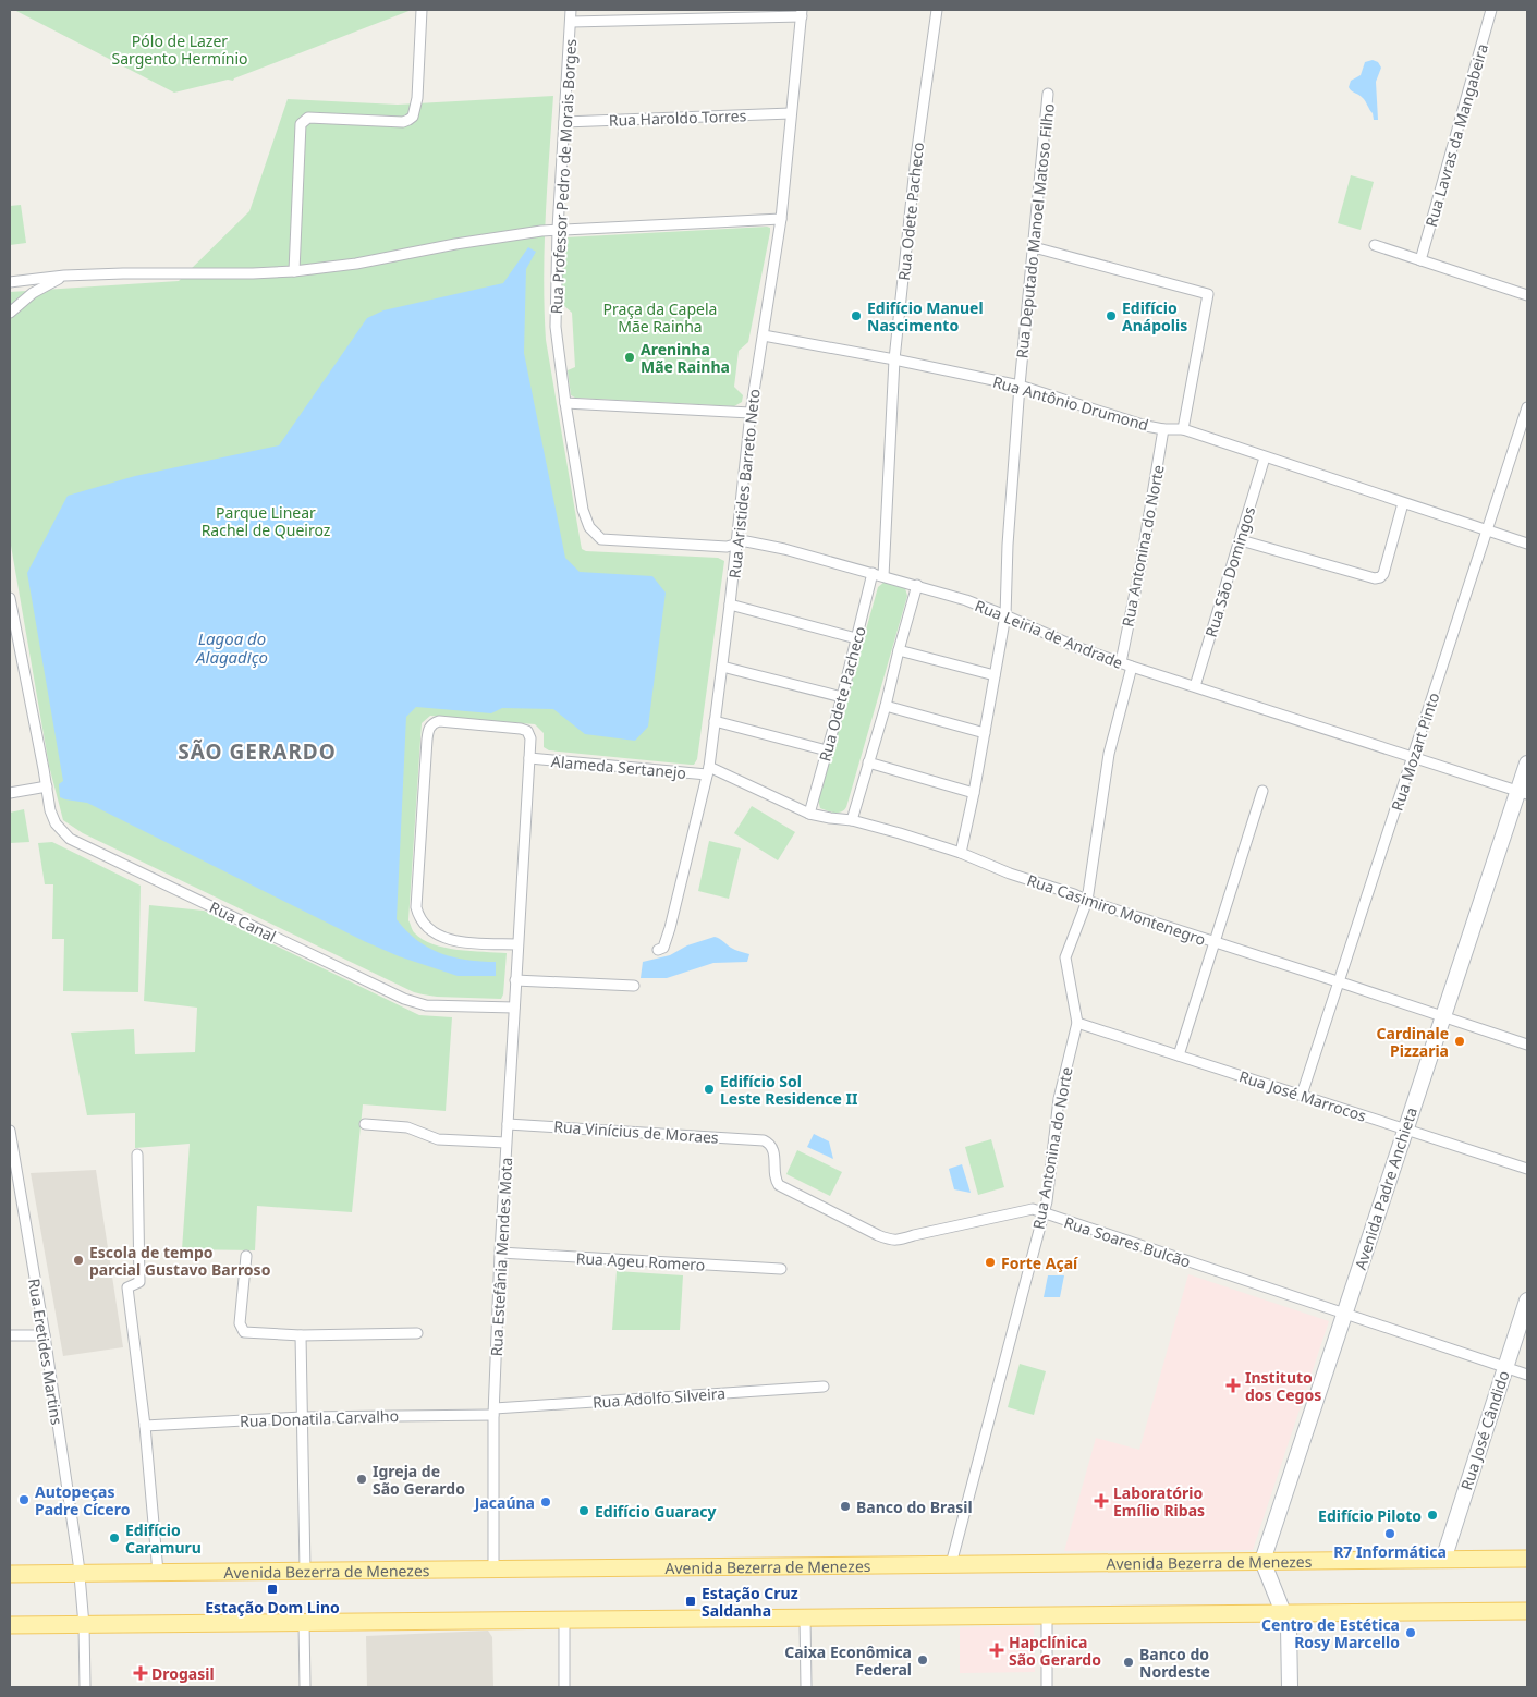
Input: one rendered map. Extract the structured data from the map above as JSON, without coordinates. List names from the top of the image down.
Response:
{
  "streets": {
    "main road": ["Avenida Bezerra de Menezes"],
    "street": [
      "Rua Haroldo Torres",
      "Rua Lavras da Mangabeira",
      "Rua Professor Pedro de Morais Borges",
      "Rua Odete Pacheco",
      "Rua Deputado Manoel Matoso Filho",
      "Rua Antônio Drumond",
      "Rua Aristides Barreto Neto",
      "Rua Antonina do Norte",
      "Rua São Domingos",
      "Rua Leiria de Andrade",
      "Rua Mozart Pinto",
      "Alameda Sertanejo",
      "Rua Casimiro Montenegro",
      "Rua Canal",
      "Rua José Marrocos",
      "Rua Vinícius de Moraes",
      "Avenida Padre Anchieta",
      "Rua Soares Bulcão",
      "Rua Estefânia Mendes Mota",
      "Rua Ageu Romero",
      "Rua Eretides Martins",
      "Rua Adolfo Silveira",
      "Rua Donatila Carvalho",
      "Rua José Cândido"
    ]
  },
  "crossings": [
    ["Rua Haroldo Torres", "Rua Professor Pedro de Morais Borges"],
    ["Rua Haroldo Torres", "Rua Aristides Barreto Neto"],
    ["Rua Professor Pedro de Morais Borges", "Rua Leiria de Andrade"],
    ["Rua Odete Pacheco", "Rua Antônio Drumond"],
    ["Rua Odete Pacheco", "Rua Leiria de Andrade"],
    ["Rua Odete Pacheco", "Rua Casimiro Montenegro"],
    ["Rua Deputado Manoel Matoso Filho", "Rua Antônio Drumond"],
    ["Rua Deputado Manoel Matoso Filho", "Rua Leiria de Andrade"],
    ["Rua Deputado Manoel Matoso Filho", "Rua Casimiro Montenegro"],
    ["Rua Antônio Drumond", "Rua Aristides Barreto Neto"],
    ["Rua Antônio Drumond", "Rua Antonina do Norte"],
    ["Rua Antônio Drumond", "Rua São Domingos"],
    ["Rua Antônio Drumond", "Rua Mozart Pinto"],
    ["Rua Aristides Barreto Neto", "Rua Leiria de Andrade"],
    ["Rua Aristides Barreto Neto", "Alameda Sertanejo"],
    ["Rua Aristides Barreto Neto", "Rua Casimiro Montenegro"],
    ["Rua Antonina do Norte", "Rua Leiria de Andrade"],
    ["Rua Antonina do Norte", "Rua Casimiro Montenegro"],
    ["Rua Antonina do Norte", "Rua José Marrocos"],
    ["Rua Antonina do Norte", "Rua Soares Bulcão"],
    ["Rua Antonina do Norte", "Avenida Bezerra de Menezes"],
    ["Rua São Domingos", "Rua Leiria de Andrade"],
    ["Rua Leiria de Andrade", "Rua Mozart Pinto"],
    ["Rua Leiria de Andrade", "Avenida Padre Anchieta"],
    ["Rua Mozart Pinto", "Rua Casimiro Montenegro"],
    ["Rua Mozart Pinto", "Rua José Marrocos"],
    ["Alameda Sertanejo", "Rua Casimiro Montenegro"],
    ["Alameda Sertanejo", "Rua Estefânia Mendes Mota"],
    ["Rua Casimiro Montenegro", "Avenida Padre Anchieta"],
    ["Rua Canal", "Rua Estefânia Mendes Mota"],
    ["Rua José Marrocos", "Avenida Padre Anchieta"],
    ["Rua Vinícius de Moraes", "Rua Soares Bulcão"],
    ["Rua Vinícius de Moraes", "Rua Estefânia Mendes Mota"],
    ["Avenida Padre Anchieta", "Rua Soares Bulcão"],
    ["Avenida Padre Anchieta", "Avenida Bezerra de Menezes"],
    ["Rua Soares Bulcão", "Rua José Cândido"],
    ["Rua Estefânia Mendes Mota", "Rua Ageu Romero"],
    ["Rua Estefânia Mendes Mota", "Rua Adolfo Silveira"],
    ["Rua Estefânia Mendes Mota", "Rua Donatila Carvalho"],
    ["Rua Estefânia Mendes Mota", "Avenida Bezerra de Menezes"],
    ["Rua Eretides Martins", "Avenida Bezerra de Menezes"],
    ["Rua Adolfo Silveira", "Rua Donatila Carvalho"],
    ["Rua José Cândido", "Avenida Bezerra de Menezes"]
  ],
  "districts": ["SÃO GERARDO"],
  "water": ["Lagoa do Alagadiço"],
  "parks": ["Pólo de Lazer Sargento Hermínio", "Praça da Capela Mãe Rainha", "Parque Linear Rachel de Queiroz"],
  "places": {
    "other": [
      "Edifício Manuel Nascimento",
      "Edifício Anápolis",
      "Areninha Mãe Rainha",
      "Cardinale Pizzaria",
      "Edifício Sol Leste Residence II",
      "Escola de tempo parcial Gustavo Barroso",
      "Forte Açaí",
      "Igreja de São Gerardo",
      "Autopeças Padre Cícero",
      "Jacaúna",
      "Banco do Brasil",
      "Edifício Guaracy",
      "Edifício Piloto",
      "R7 Informática",
      "Edifício Caramuru",
      "Centro de Estética Rosy Marcello",
      "Caixa Econômica Federal",
      "Banco do Nordeste"
    ],
    "health": [
      "Instituto dos Cegos",
      "Laboratório Emílio Ribas",
      "Hapclínica São Gerardo",
      "Drogasil"
    ],
    "transit": ["Estação Dom Lino", "Estação Cruz Saldanha"]
  }
}
